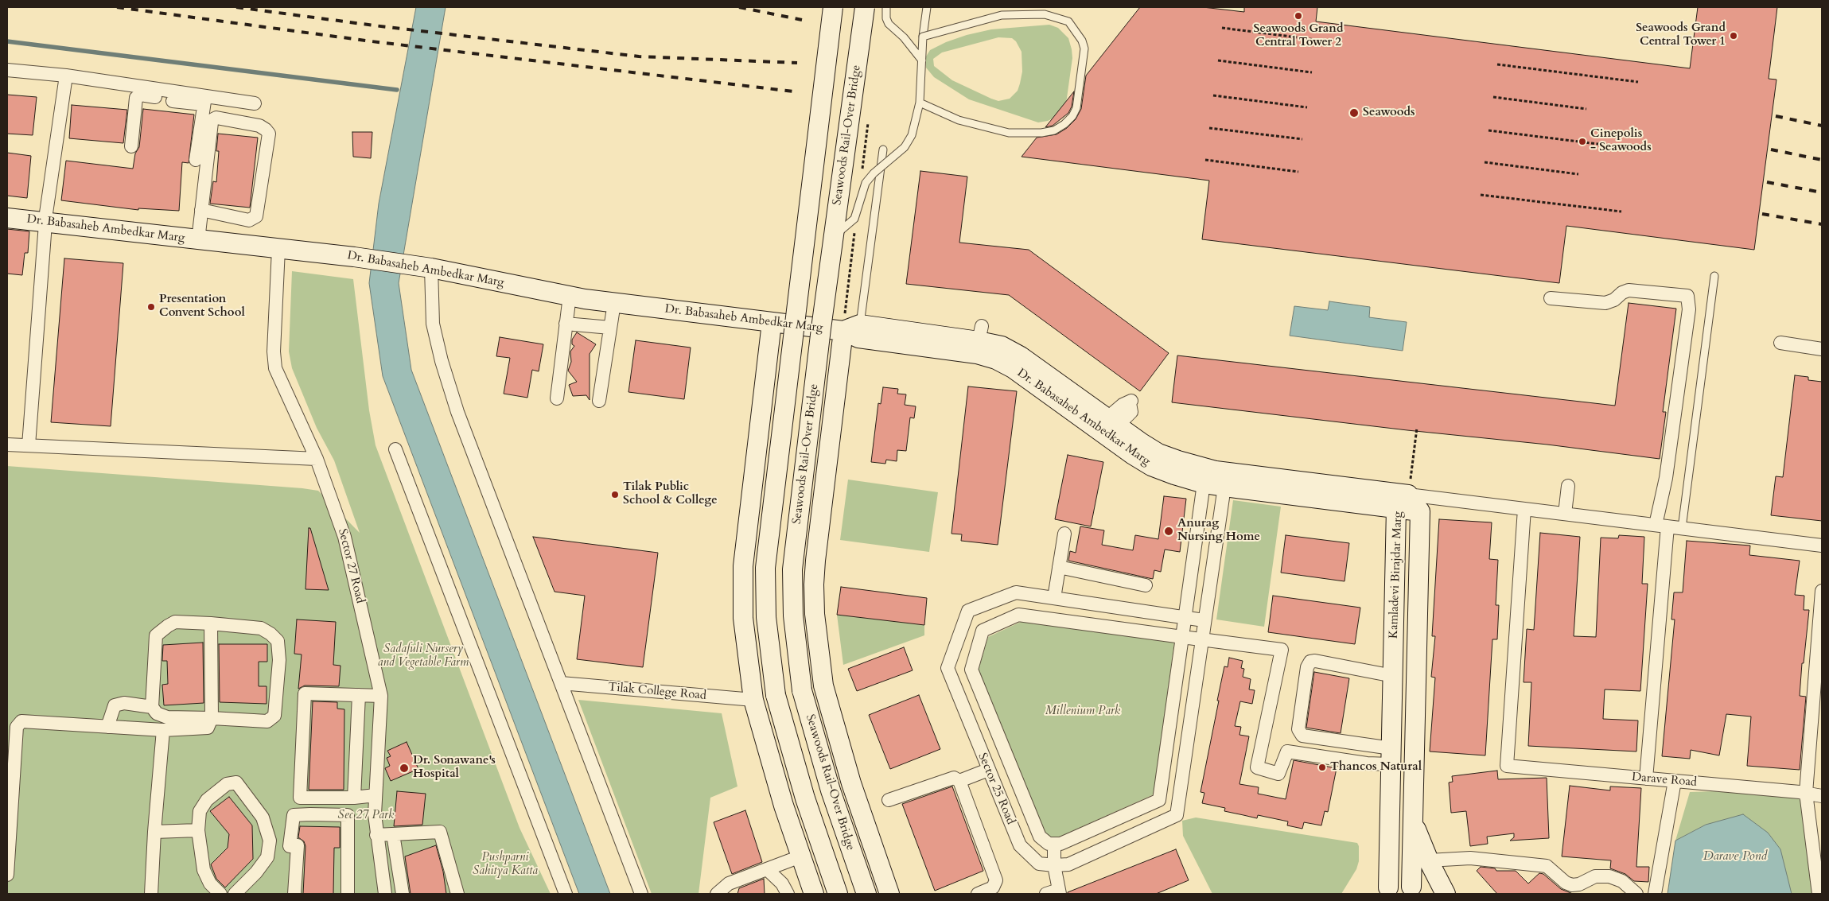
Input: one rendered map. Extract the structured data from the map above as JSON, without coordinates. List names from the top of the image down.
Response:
{
  "streets": {
    "main road": ["Seawoods Rail-Over Bridge", "Dr. Babasaheb Ambedkar Marg", "Kamladevi Birajdar Marg"],
    "street": [
      "Sector 27 Road",
      "Tilak College Road",
      "Darave Road",
      "Sector 25 Road"
    ]
  },
  "crossings": [
    ["Dr. Babasaheb Ambedkar Marg", "Sector 27 Road"],
    ["Dr. Babasaheb Ambedkar Marg", "Kamladevi Birajdar Marg"],
    ["Kamladevi Birajdar Marg", "Sector 25 Road"]
  ],
  "water": ["Darave Pond"],
  "parks": [
    "Sadafuli Nursery and Vegetable Farm",
    "Millenium Park",
    "Sec 27 Park",
    "Pushparni Sahitya Katta"
  ],
  "places": [
    "Seawoods Grand Central Tower 2",
    "Seawoods Grand Central Tower 1",
    "Seawoods",
    "Cinepolis - Seawoods",
    "Presentation Convent School",
    "Tilak Public School & College",
    "Anurag Nursing Home",
    "Thancos Natural",
    "Dr. Sonawane's Hospital"
  ]
}
